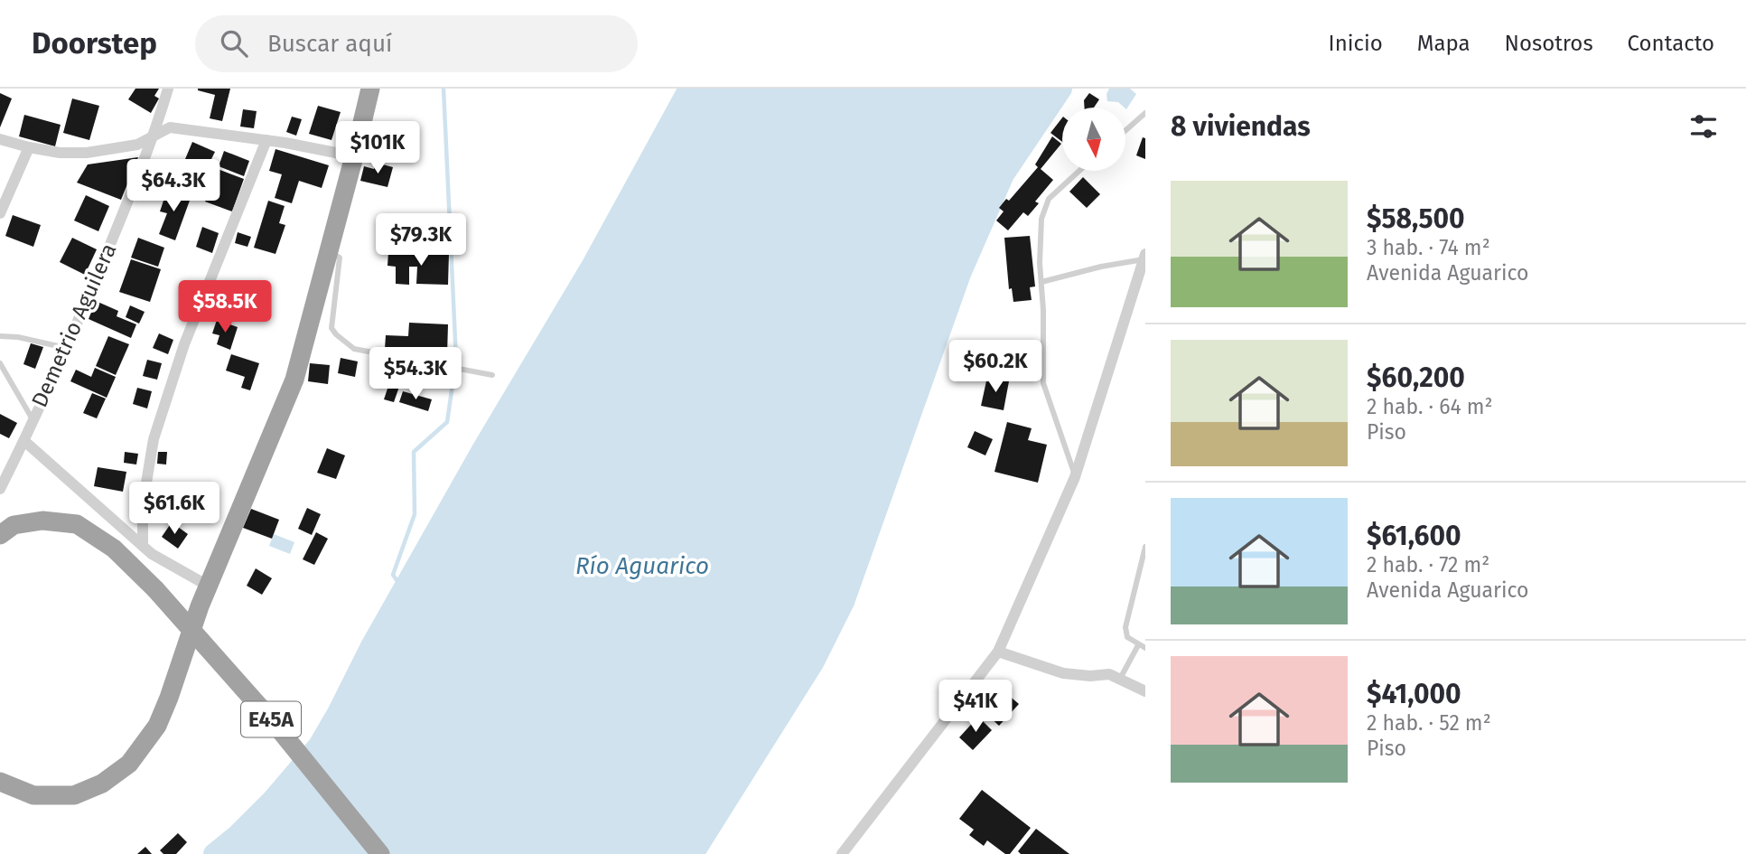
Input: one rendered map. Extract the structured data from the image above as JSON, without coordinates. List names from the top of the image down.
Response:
{
  "streets": {
    "highway": ["E45A"],
    "street": ["Demetrio Aguilera"]
  },
  "water": ["Río Aguarico"],
  "north": "bottom",
  "page": {
    "header": "Doorstep",
    "search": "Buscar aquí",
    "nav": [
      "Inicio",
      "Mapa",
      "Nosotros",
      "Contacto"
    ],
    "heading": "8 viviendas",
    "price": [
      "$101K",
      "$64.3K",
      "$79.3K",
      "$58.5K",
      "$60.2K",
      "$54.3K",
      "$61.6K",
      "$41K"
    ],
    "list": [
      {
        "name": "$58,500",
        "note": "3 hab. · 74 m² · Avenida Aguarico"
      },
      {
        "name": "$60,200",
        "note": "2 hab. · 64 m² · Piso"
      },
      {
        "name": "$61,600",
        "note": "2 hab. · 72 m² · Avenida Aguarico"
      },
      {
        "name": "$41,000",
        "note": "2 hab. · 52 m² · Piso"
      }
    ]
  }
}
